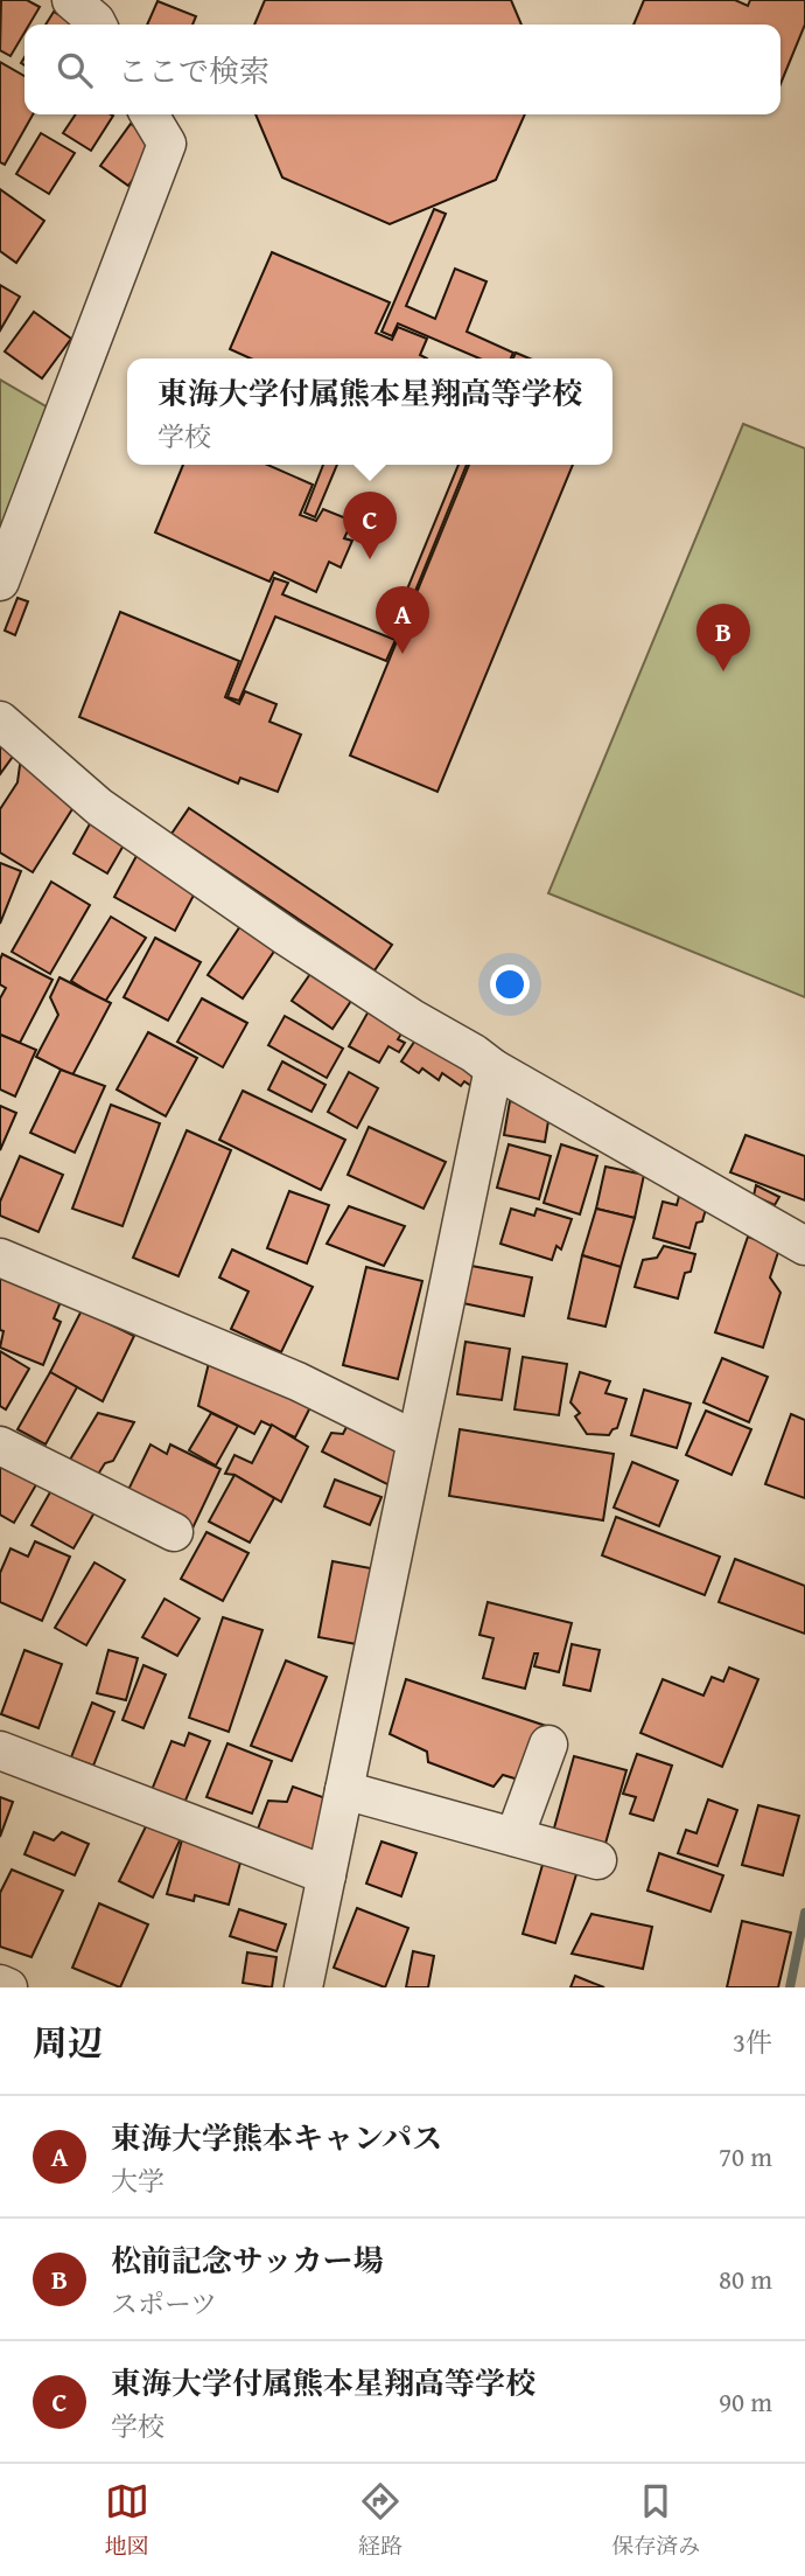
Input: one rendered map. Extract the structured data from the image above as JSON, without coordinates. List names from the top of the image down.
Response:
{
  "page": {
    "search": "ここで検索",
    "popup": ["東海大学付属熊本星翔高等学校", "学校"],
    "pins": ["C", "A", "B"],
    "heading": ["周辺", "3件"],
    "list": [
      {
        "mark": "A",
        "name": "東海大学熊本キャンパス",
        "note": "大学",
        "value": "70 m"
      },
      {
        "mark": "B",
        "name": "松前記念サッカー場",
        "note": "スポーツ",
        "value": "80 m"
      },
      {
        "mark": "C",
        "name": "東海大学付属熊本星翔高等学校",
        "note": "学校",
        "value": "90 m"
      }
    ],
    "nav": ["地図", "経路", "保存済み"]
  }
}
